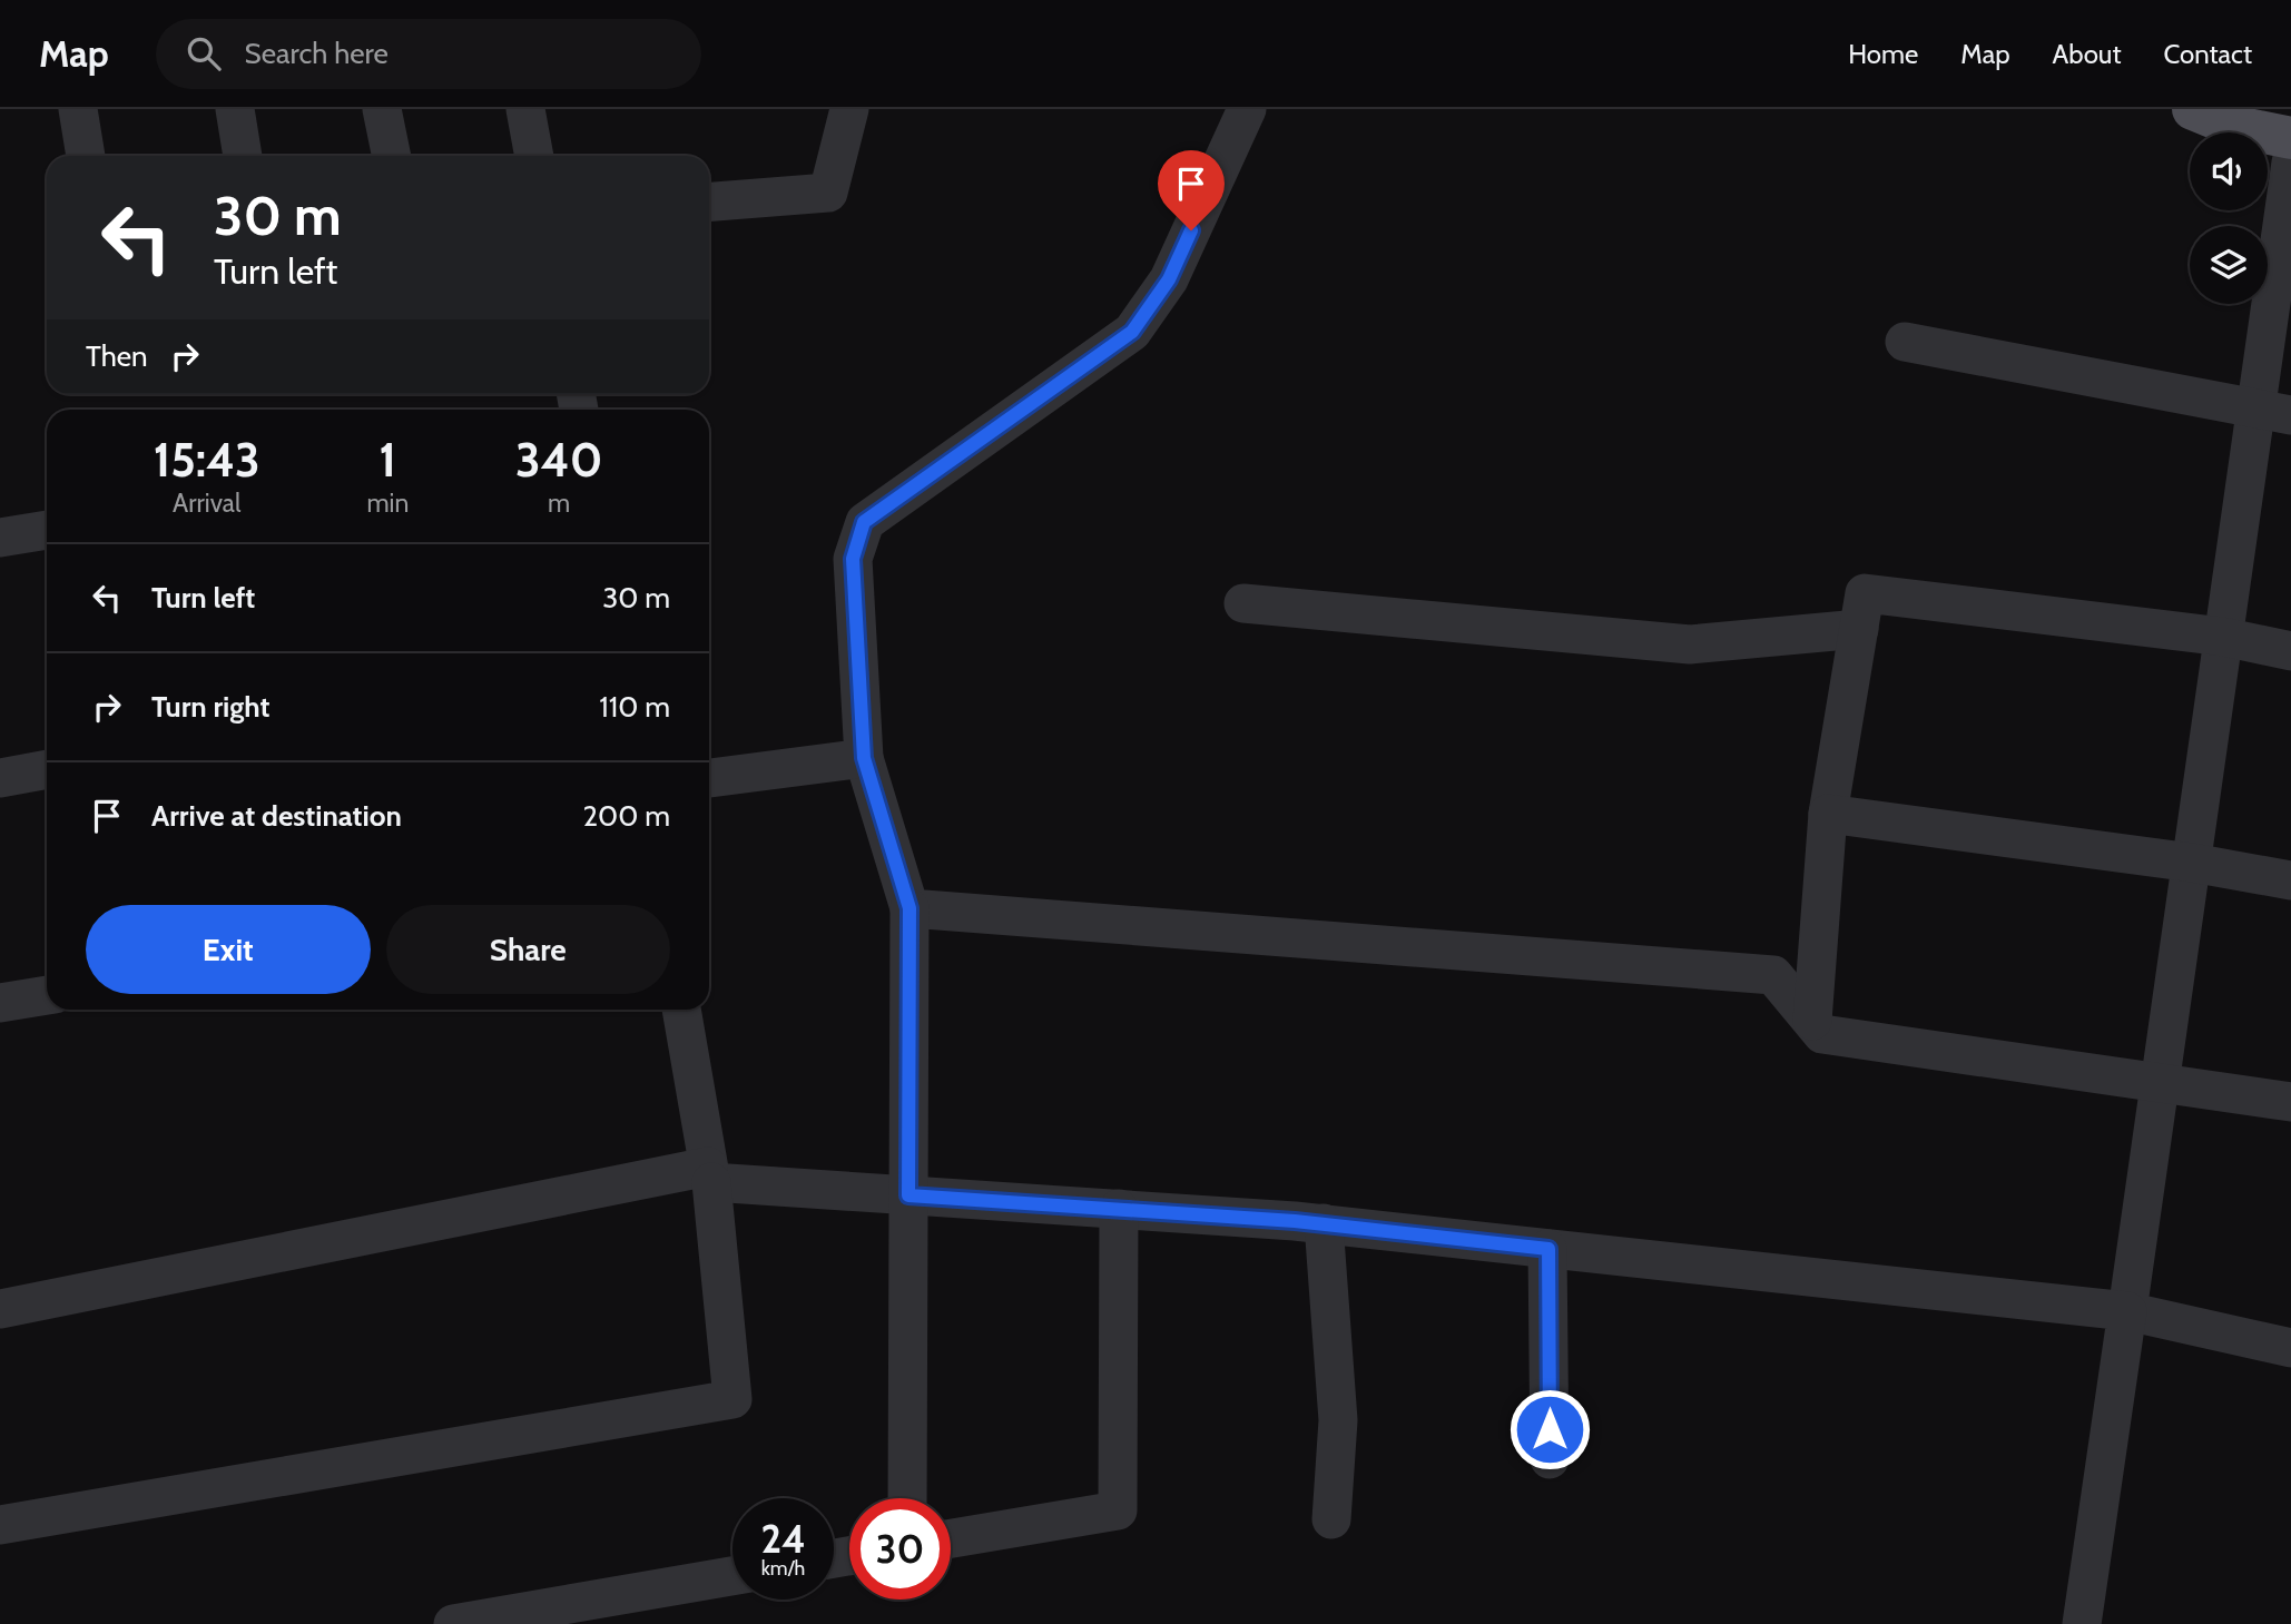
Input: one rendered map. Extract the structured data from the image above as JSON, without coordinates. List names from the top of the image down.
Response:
{
  "page": {
    "header": "Map",
    "search": "Search here",
    "nav": [
      "Home",
      "Map",
      "About",
      "Contact"
    ],
    "turn": ["30 m", "Turn left"],
    "then": "Then",
    "eta": [
      "15:43",
      "Arrival",
      "1",
      "min",
      "340",
      "m"
    ],
    "list": [
      {
        "name": "Turn left",
        "value": "30 m"
      },
      {
        "name": "Turn right",
        "value": "110 m"
      },
      {
        "name": "Arrive at destination",
        "value": "200 m"
      }
    ],
    "buttons": ["Exit", "Share"],
    "speed": "24 km/h",
    "limit": "30"
  }
}
